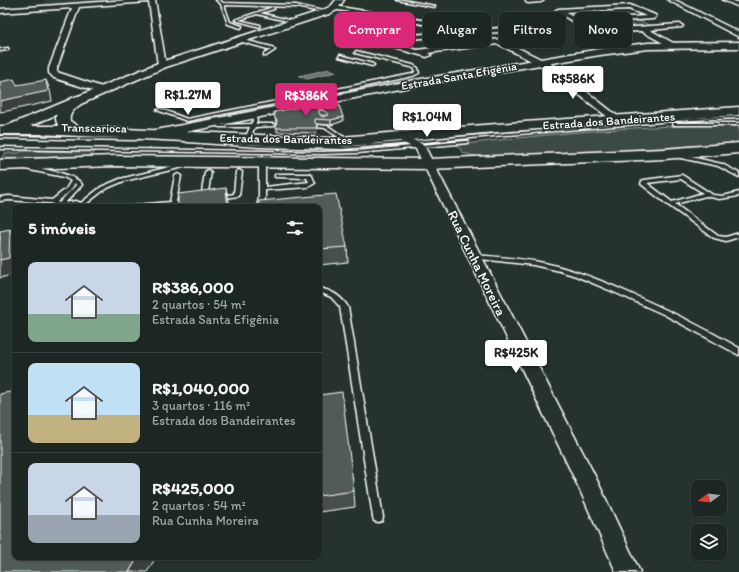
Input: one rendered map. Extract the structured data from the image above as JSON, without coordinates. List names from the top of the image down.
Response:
{
  "streets": {
    "main road": ["Estrada dos Bandeirantes"],
    "street": ["Estrada Santa Efigênia", "Rua Cunha Moreira"],
    "lane": ["Transcarioca"]
  },
  "crossings": [
    ["Estrada Santa Efigênia", "Estrada dos Bandeirantes"],
    ["Estrada dos Bandeirantes", "Transcarioca"],
    ["Estrada dos Bandeirantes", "Rua Cunha Moreira"],
    ["Transcarioca", "Rua Cunha Moreira"]
  ],
  "north": "left",
  "page": {
    "chip": [
      "Comprar",
      "Alugar",
      "Filtros",
      "Novo"
    ],
    "price": [
      "R$586K",
      "R$1.27M",
      "R$386K",
      "R$1.04M",
      "R$425K"
    ],
    "heading": "5 imóveis",
    "list": [
      {
        "name": "R$386,000",
        "note": "2 quartos · 54 m² · Estrada Santa Efigênia"
      },
      {
        "name": "R$1,040,000",
        "note": "3 quartos · 116 m² · Estrada dos Bandeirantes"
      },
      {
        "name": "R$425,000",
        "note": "2 quartos · 54 m² · Rua Cunha Moreira"
      }
    ]
  }
}
